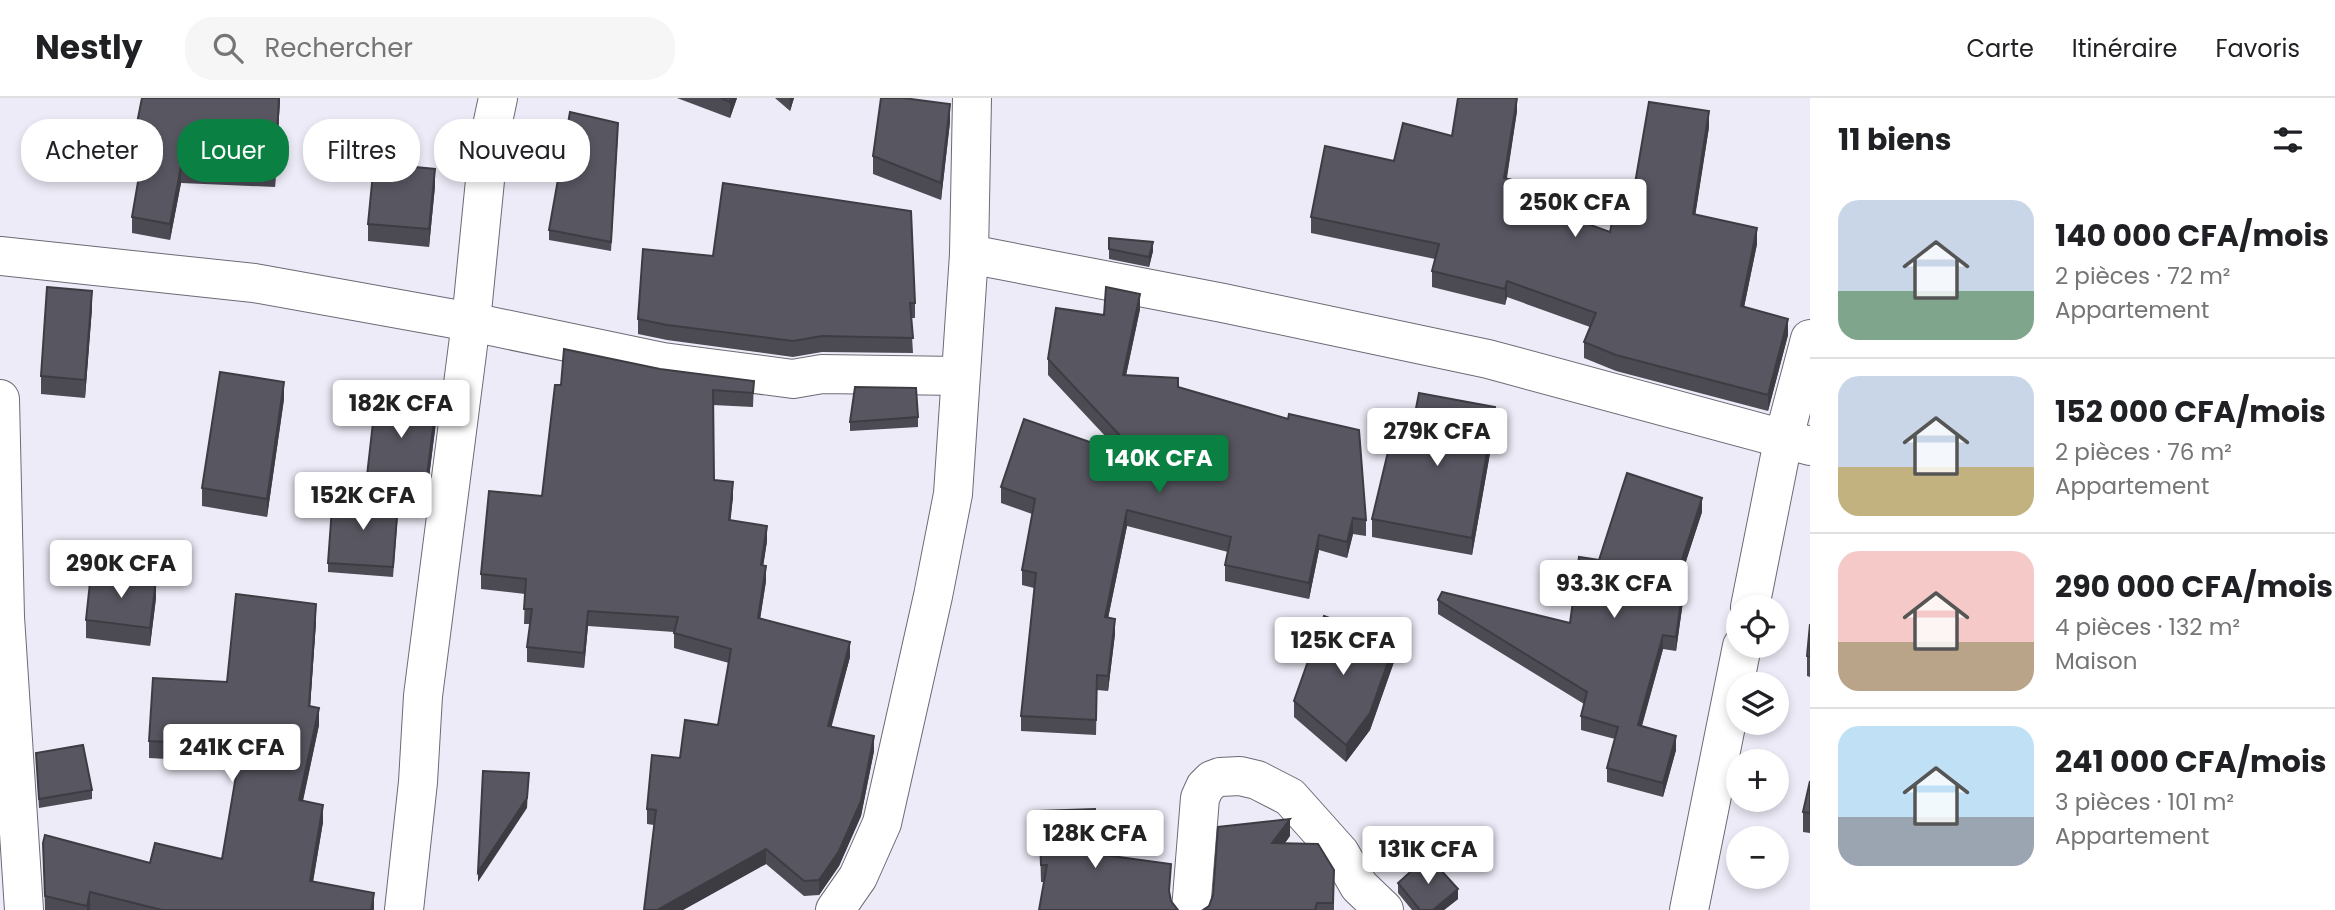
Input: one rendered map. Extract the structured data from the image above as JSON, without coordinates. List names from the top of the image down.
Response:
{
  "page": {
    "header": "Nestly",
    "search": "Rechercher",
    "nav": ["Carte", "Itinéraire", "Favoris"],
    "heading": "11 biens",
    "chip": [
      "Acheter",
      "Louer",
      "Filtres",
      "Nouveau"
    ],
    "price": [
      "250K CFA",
      "182K CFA",
      "279K CFA",
      "140K CFA",
      "152K CFA",
      "290K CFA",
      "93.3K CFA",
      "125K CFA",
      "241K CFA",
      "128K CFA",
      "131K CFA"
    ],
    "list": [
      {
        "name": "140 000 CFA/mois",
        "note": "2 pièces · 72 m² · Appartement"
      },
      {
        "name": "152 000 CFA/mois",
        "note": "2 pièces · 76 m² · Appartement"
      },
      {
        "name": "290 000 CFA/mois",
        "note": "4 pièces · 132 m² · Maison"
      },
      {
        "name": "241 000 CFA/mois",
        "note": "3 pièces · 101 m² · Appartement"
      }
    ],
    "map_buttons": ["+", "−"]
  }
}
